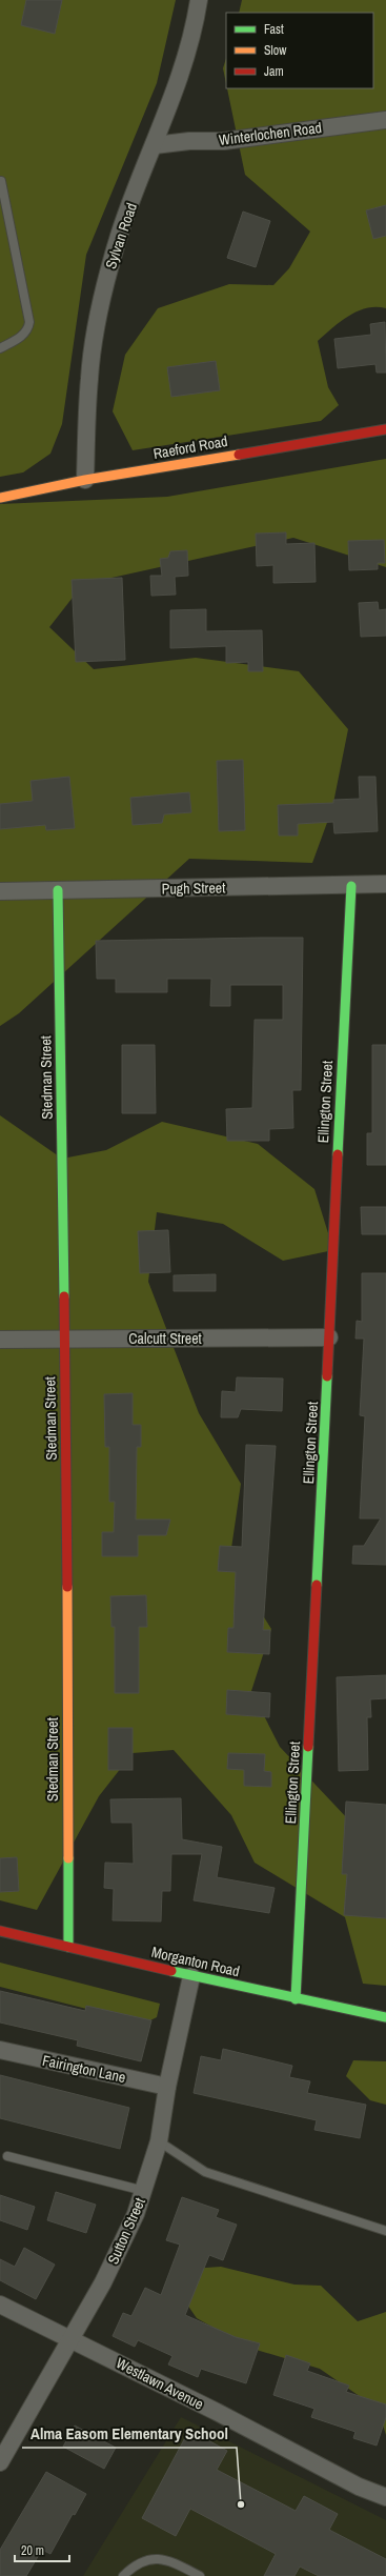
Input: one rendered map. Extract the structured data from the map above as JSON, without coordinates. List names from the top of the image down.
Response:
{
  "streets": {
    "street": [
      "Winterlochen Road",
      "Sylvan Road",
      "Raeford Road",
      "Pugh Street",
      "Stedman Street",
      "Ellington Street",
      "Calcutt Street",
      "Morganton Road",
      "Fairington Lane",
      "Sutton Street",
      "Westlawn Avenue"
    ]
  },
  "crossings": [
    ["Winterlochen Road", "Sylvan Road"],
    ["Sylvan Road", "Raeford Road"],
    ["Pugh Street", "Stedman Street"],
    ["Pugh Street", "Ellington Street"],
    ["Stedman Street", "Calcutt Street"],
    ["Stedman Street", "Morganton Road"],
    ["Ellington Street", "Calcutt Street"],
    ["Ellington Street", "Morganton Road"],
    ["Morganton Road", "Sutton Street"],
    ["Fairington Lane", "Sutton Street"],
    ["Sutton Street", "Westlawn Avenue"]
  ],
  "places": ["Alma Easom Elementary School"],
  "legend": ["Fast", "Slow", "Jam"],
  "scale_bar": "20 m"
}
